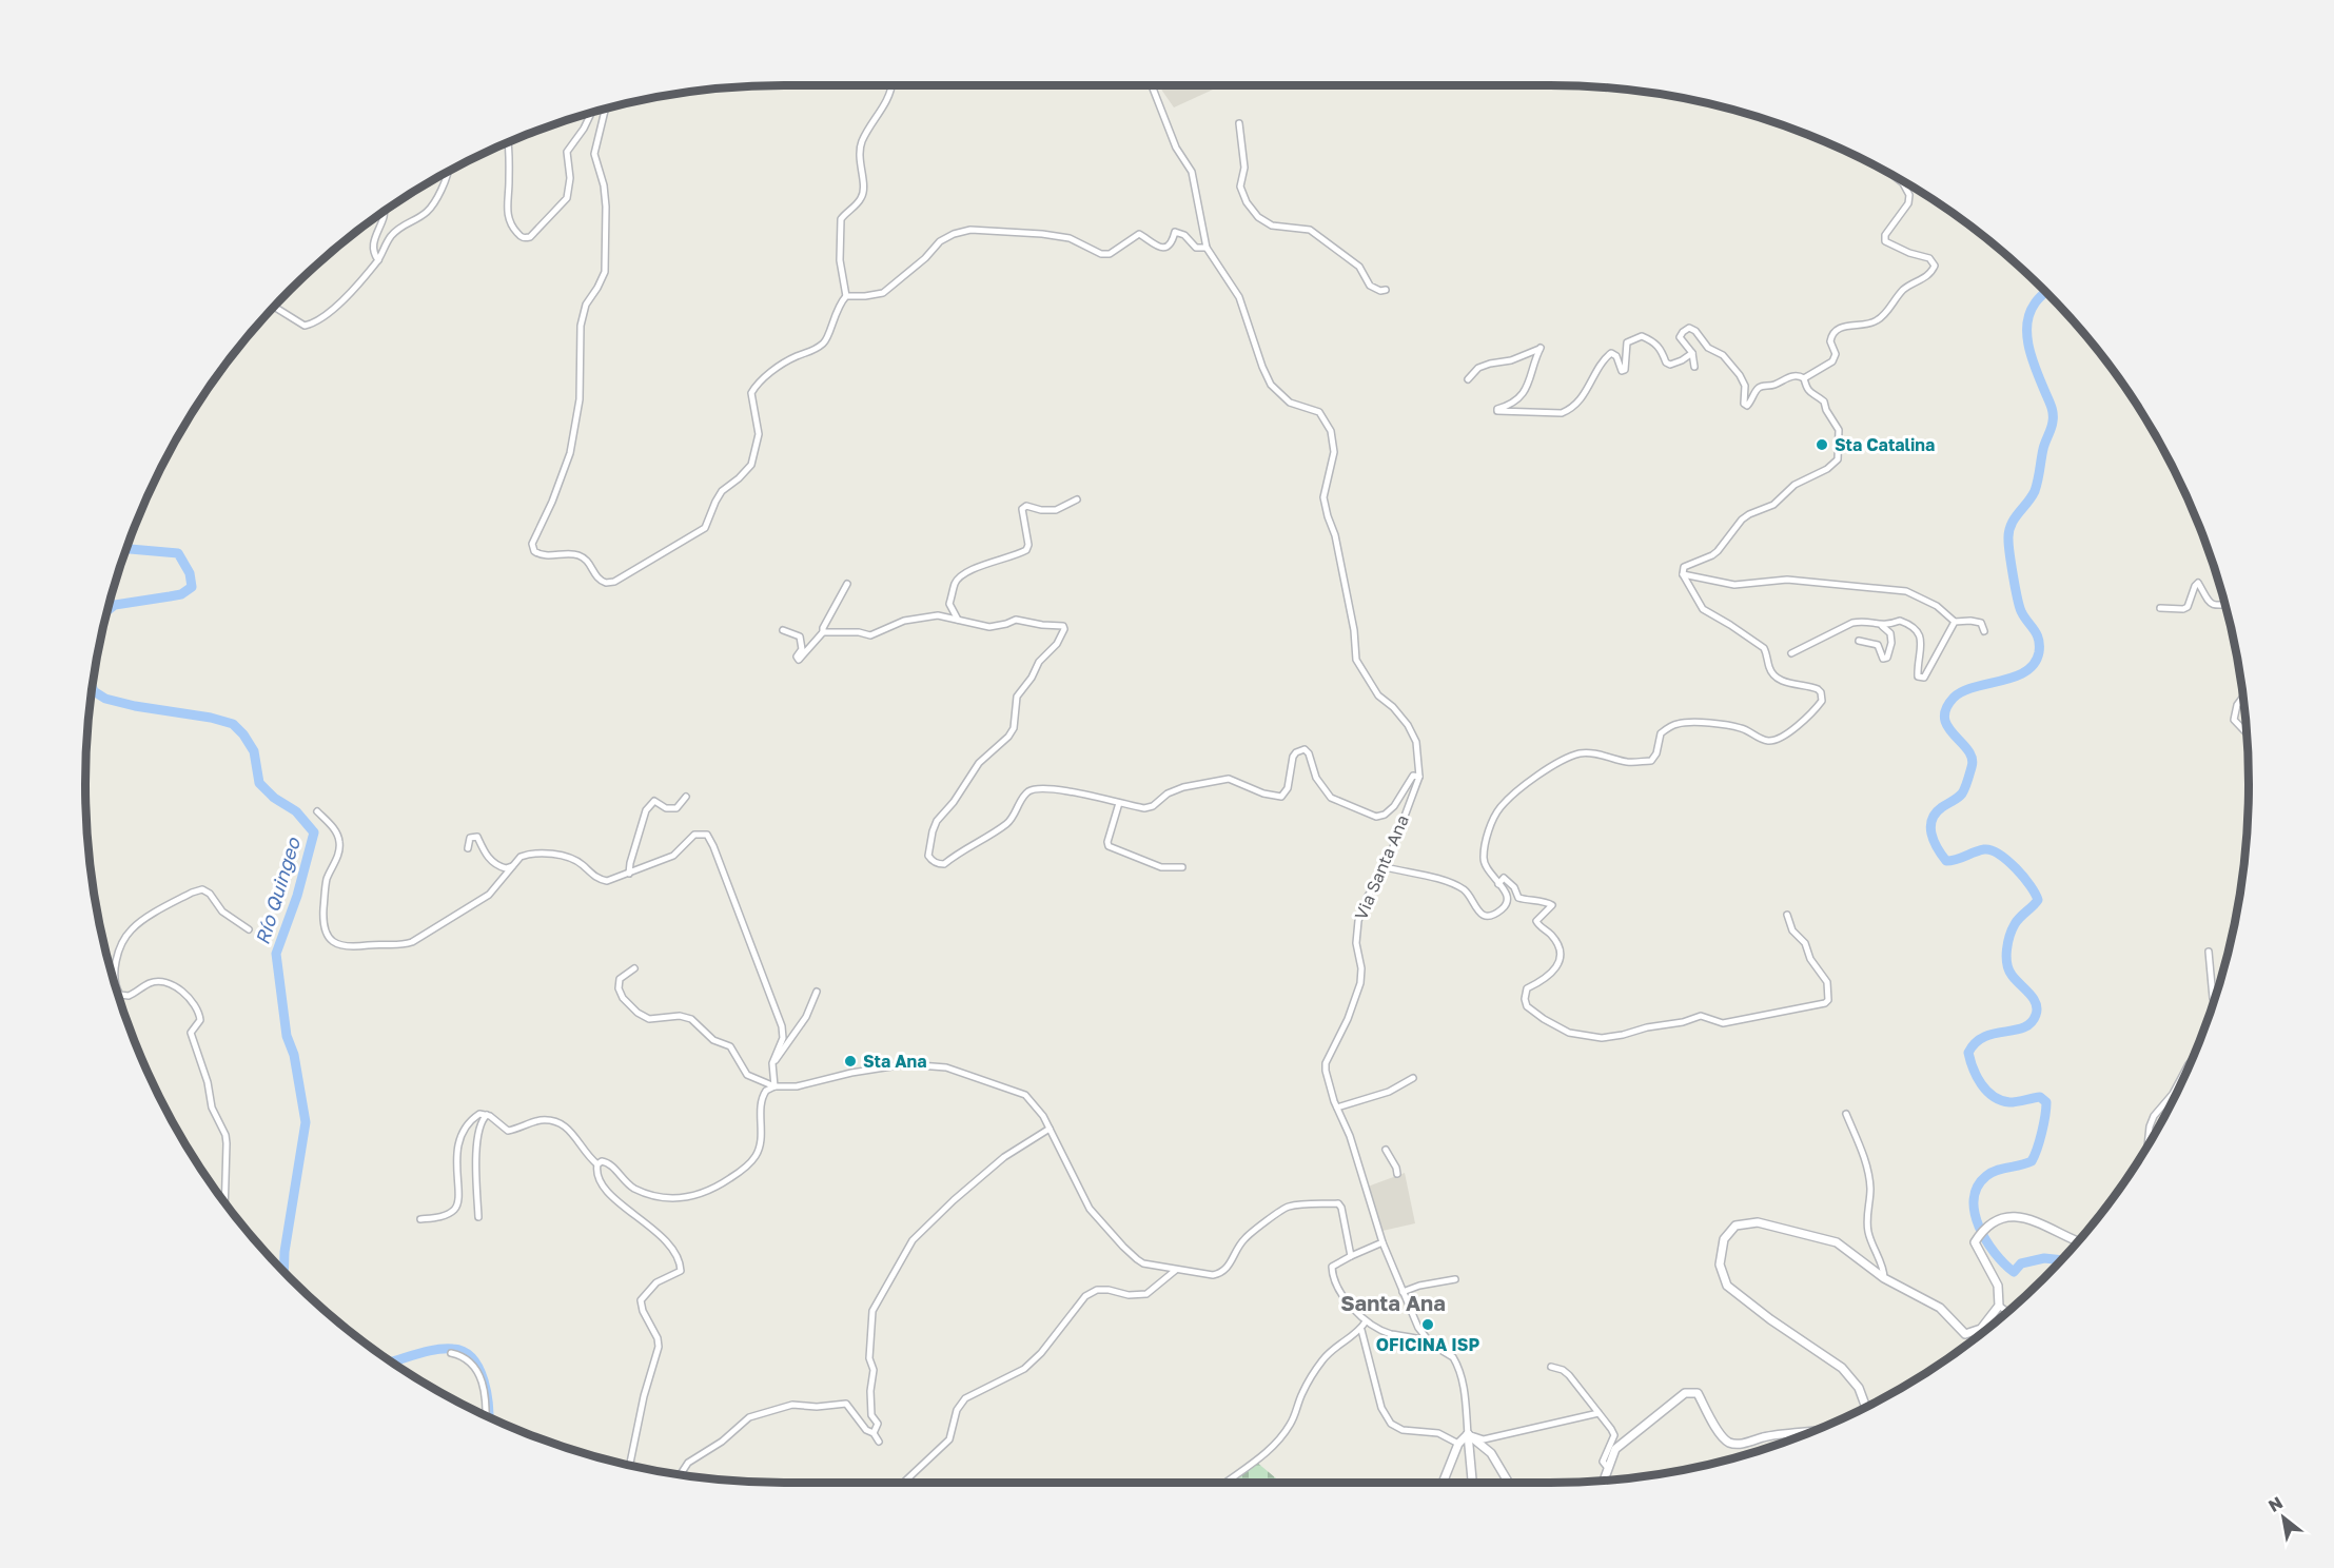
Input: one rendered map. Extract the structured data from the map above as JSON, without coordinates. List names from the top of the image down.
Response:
{
  "streets": {
    "street": ["Via Santa Ana"]
  },
  "districts": ["Santa Ana"],
  "water": ["Río Quingeo"],
  "places": ["Sta Catalina", "Sta Ana", "OFICINA ISP"],
  "north": "top left"
}
